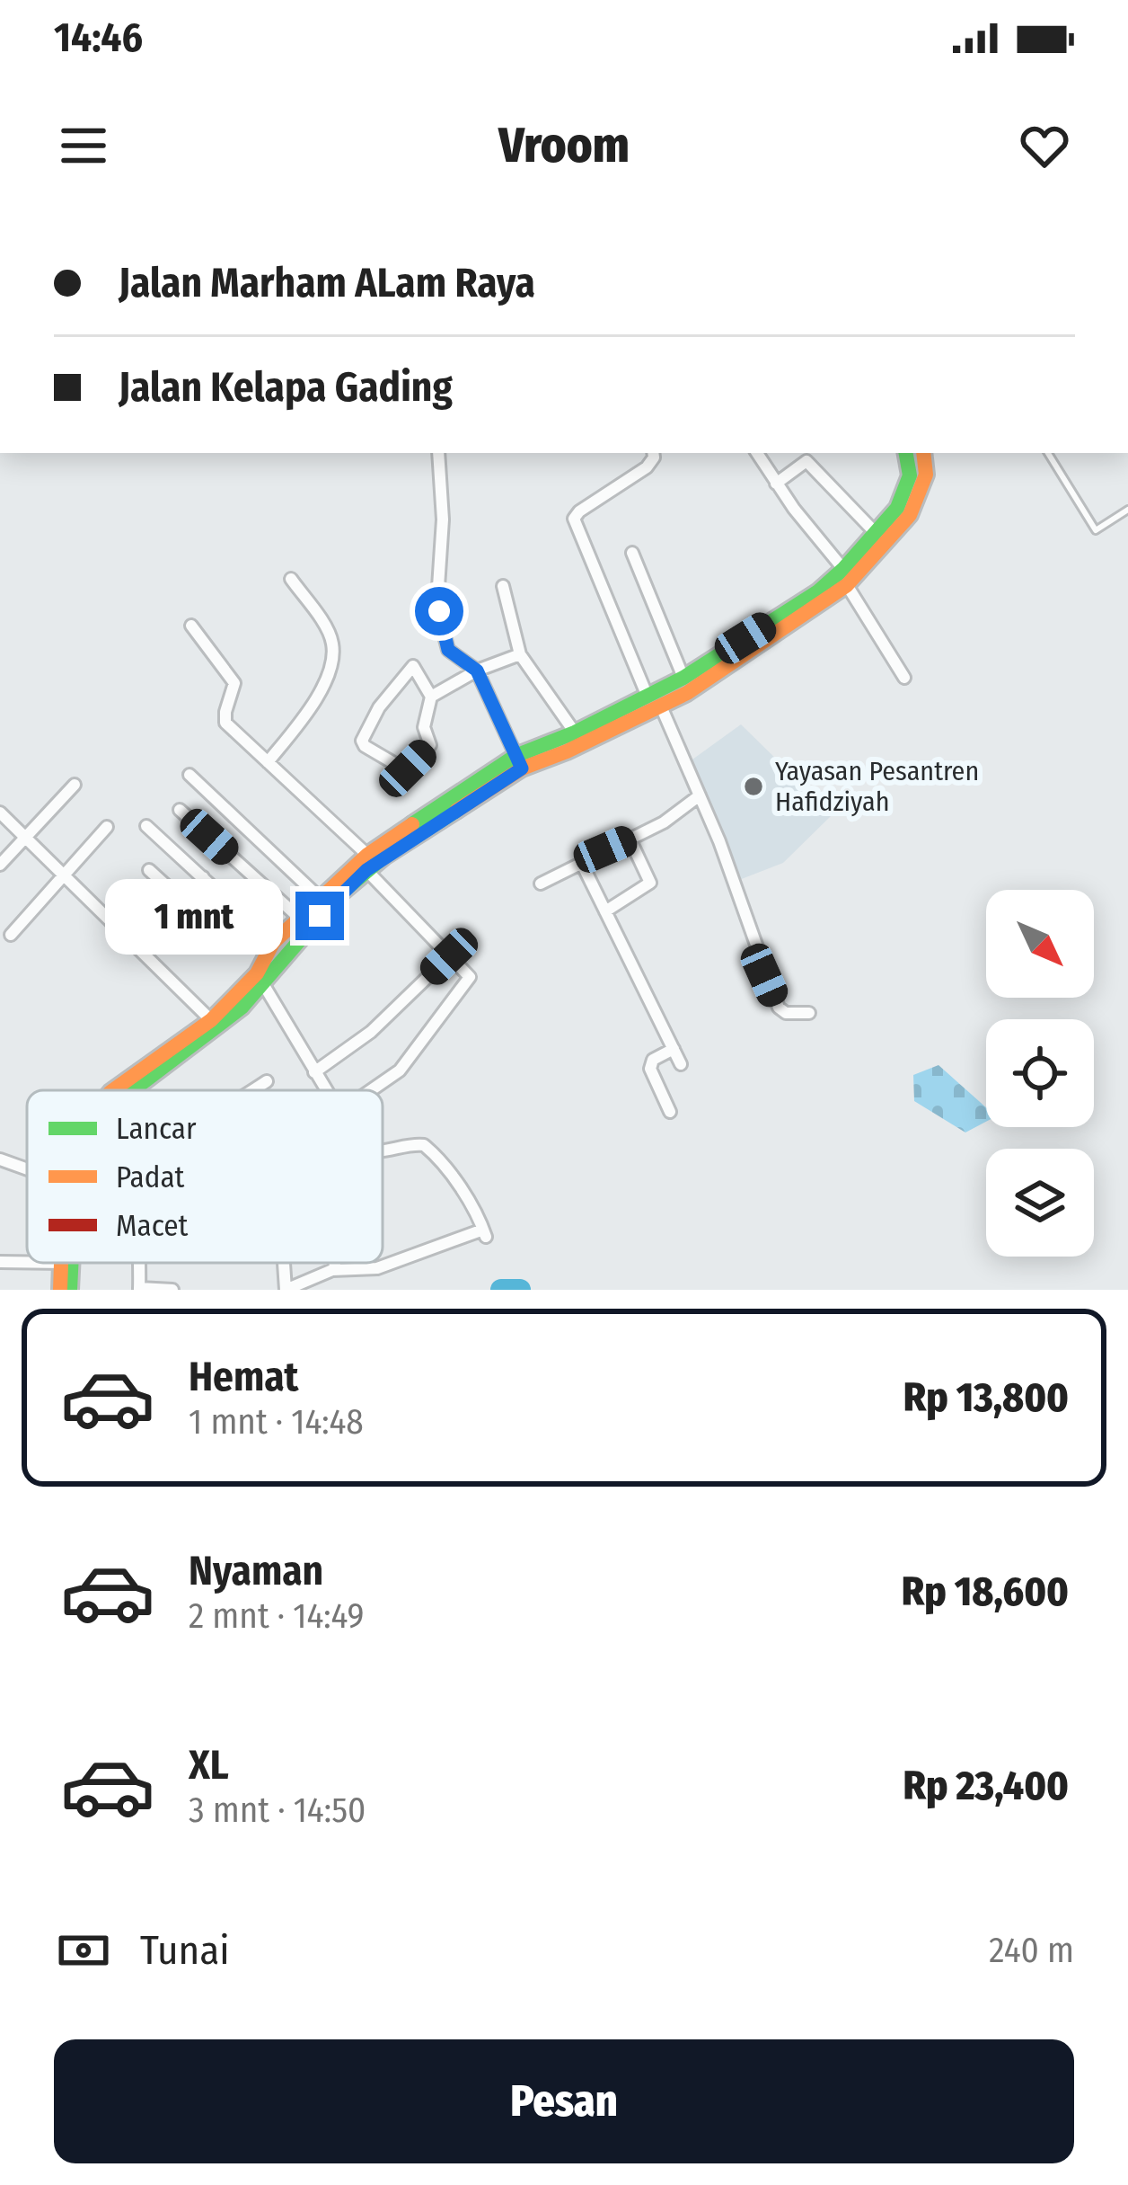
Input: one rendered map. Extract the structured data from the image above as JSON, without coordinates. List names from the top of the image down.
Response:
{
  "places": ["Yayasan Pesantren Hafidziyah"],
  "legend": ["Lancar", "Padat", "Macet"],
  "north": "bottom right",
  "page": {
    "status": "14:46",
    "header": "Vroom",
    "banner": ["Jalan Marham ALam Raya", "Jalan Kelapa Gading"],
    "bubble": "1 mnt",
    "list": [
      {
        "name": "Hemat",
        "note": "1 mnt · 14:48",
        "value": "Rp 13,800"
      },
      {
        "name": "Nyaman",
        "note": "2 mnt · 14:49",
        "value": "Rp 18,600"
      },
      {
        "name": "XL",
        "note": "3 mnt · 14:50",
        "value": "Rp 23,400"
      }
    ],
    "pay": ["Tunai", "240 m"],
    "buttons": "Pesan"
  }
}
